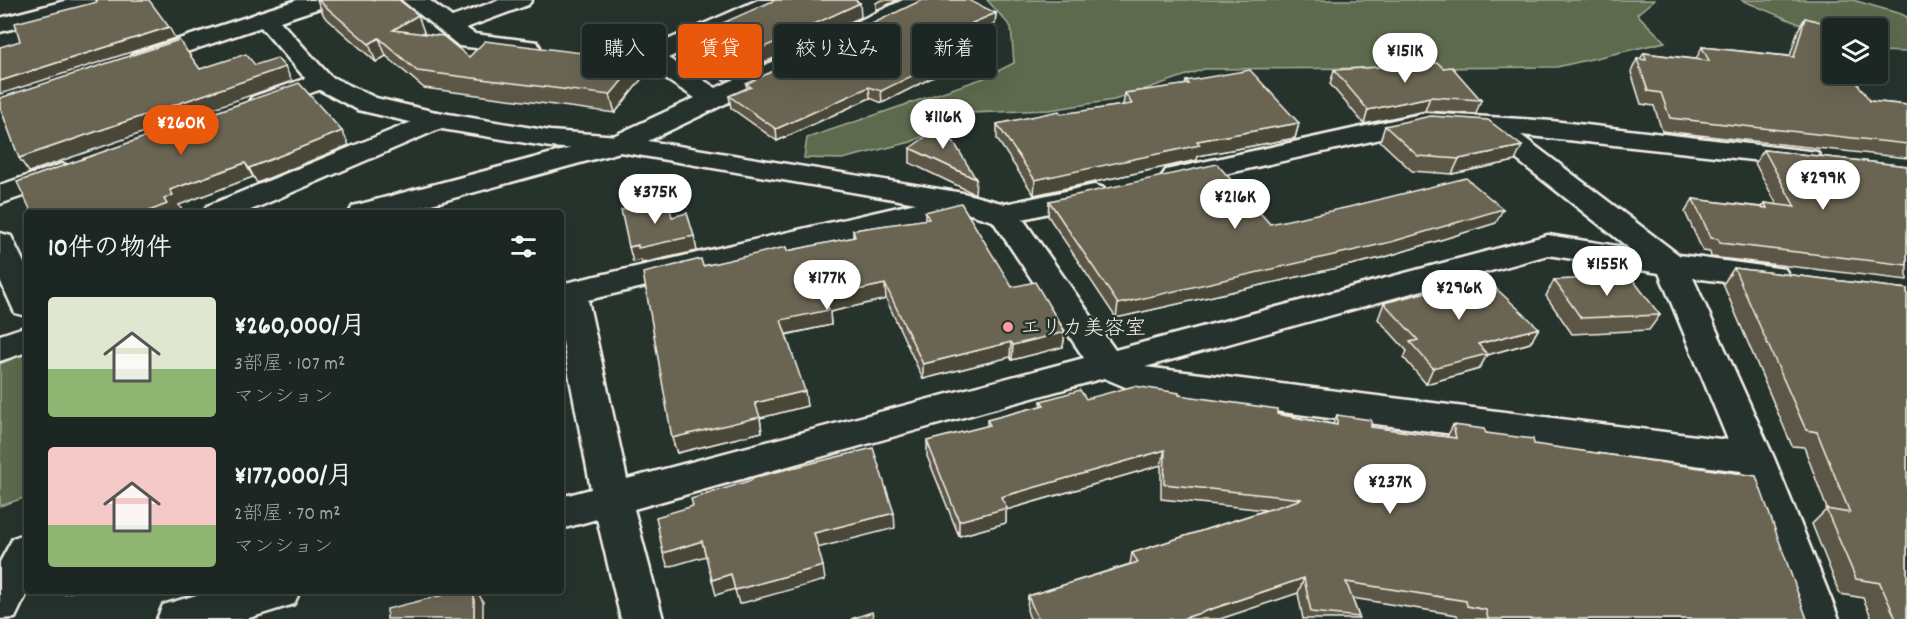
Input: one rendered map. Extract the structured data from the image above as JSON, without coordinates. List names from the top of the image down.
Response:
{
  "places": ["エリカ美容室"],
  "page": {
    "chip": [
      "購入",
      "賃貸",
      "絞り込み",
      "新着"
    ],
    "price": [
      "¥151K",
      "¥116K",
      "¥260K",
      "¥299K",
      "¥375K",
      "¥216K",
      "¥155K",
      "¥177K",
      "¥296K",
      "¥237K"
    ],
    "heading": "10件の物件",
    "list": [
      {
        "name": "¥260,000/月",
        "note": "3部屋 · 107 m² · マンション"
      },
      {
        "name": "¥177,000/月",
        "note": "2部屋 · 70 m² · マンション"
      }
    ]
  }
}
